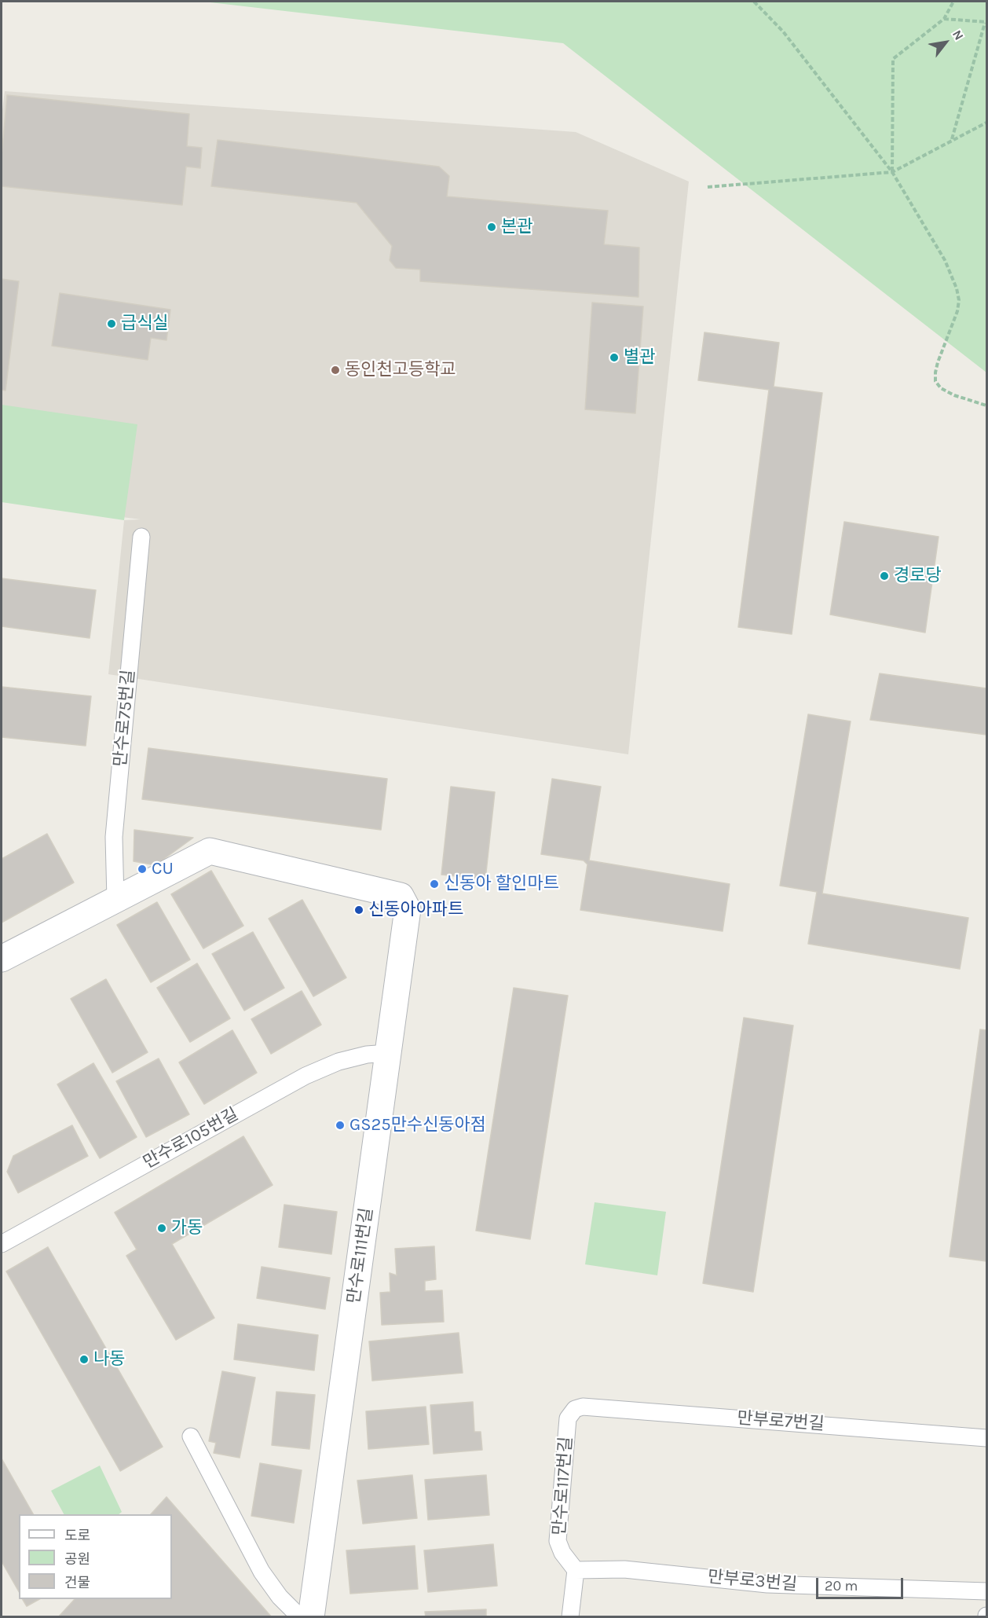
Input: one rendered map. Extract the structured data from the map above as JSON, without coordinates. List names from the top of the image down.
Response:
{
  "streets": {
    "street": ["만수로111번길"],
    "lane": [
      "만수로75번길",
      "만수로105번길",
      "만부로7번길",
      "만수로117번길",
      "만부로3번길"
    ]
  },
  "crossings": [
    ["만수로75번길", "만수로111번길"],
    ["만수로105번길", "만수로111번길"],
    ["만부로7번길", "만수로117번길"],
    ["만수로117번길", "만부로3번길"]
  ],
  "places": [
    "본관",
    "급식실",
    "별관",
    "동인천고등학교",
    "경로당",
    "CU",
    "신동아 할인마트",
    "신동아아파트",
    "GS25만수신동아점",
    "가동",
    "나동"
  ],
  "legend": ["도로", "공원", "건물"],
  "scale_bar": "20 m",
  "north": "top right"
}
